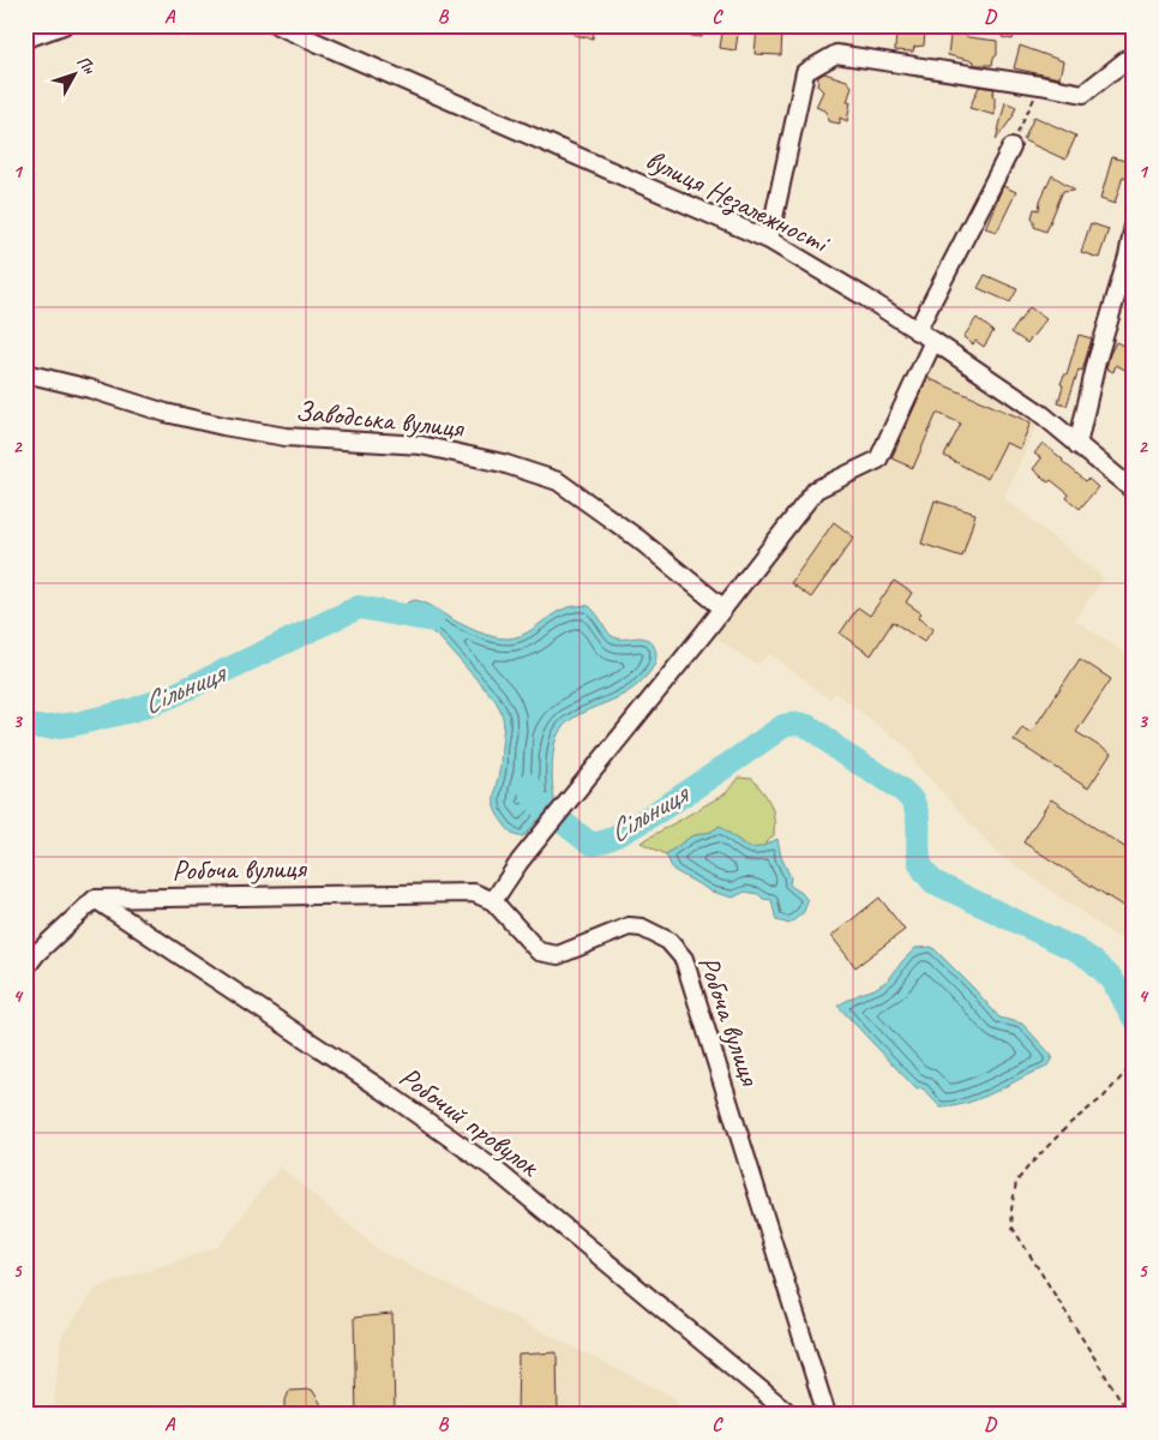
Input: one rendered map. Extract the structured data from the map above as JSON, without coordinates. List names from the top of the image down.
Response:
{
  "streets": {
    "street": [
      "вулиця Незалежності",
      "Заводська вулиця",
      "Робоча вулиця",
      "Робочий провулок"
    ]
  },
  "crossings": [
    ["Робоча вулиця", "Робочий провулок"]
  ],
  "water": ["Сільниця"],
  "north": "top right",
  "grid": {
    "columns": [
      "A",
      "B",
      "C",
      "D"
    ],
    "rows": [
      "1",
      "2",
      "3",
      "4",
      "5"
    ]
  }
}
